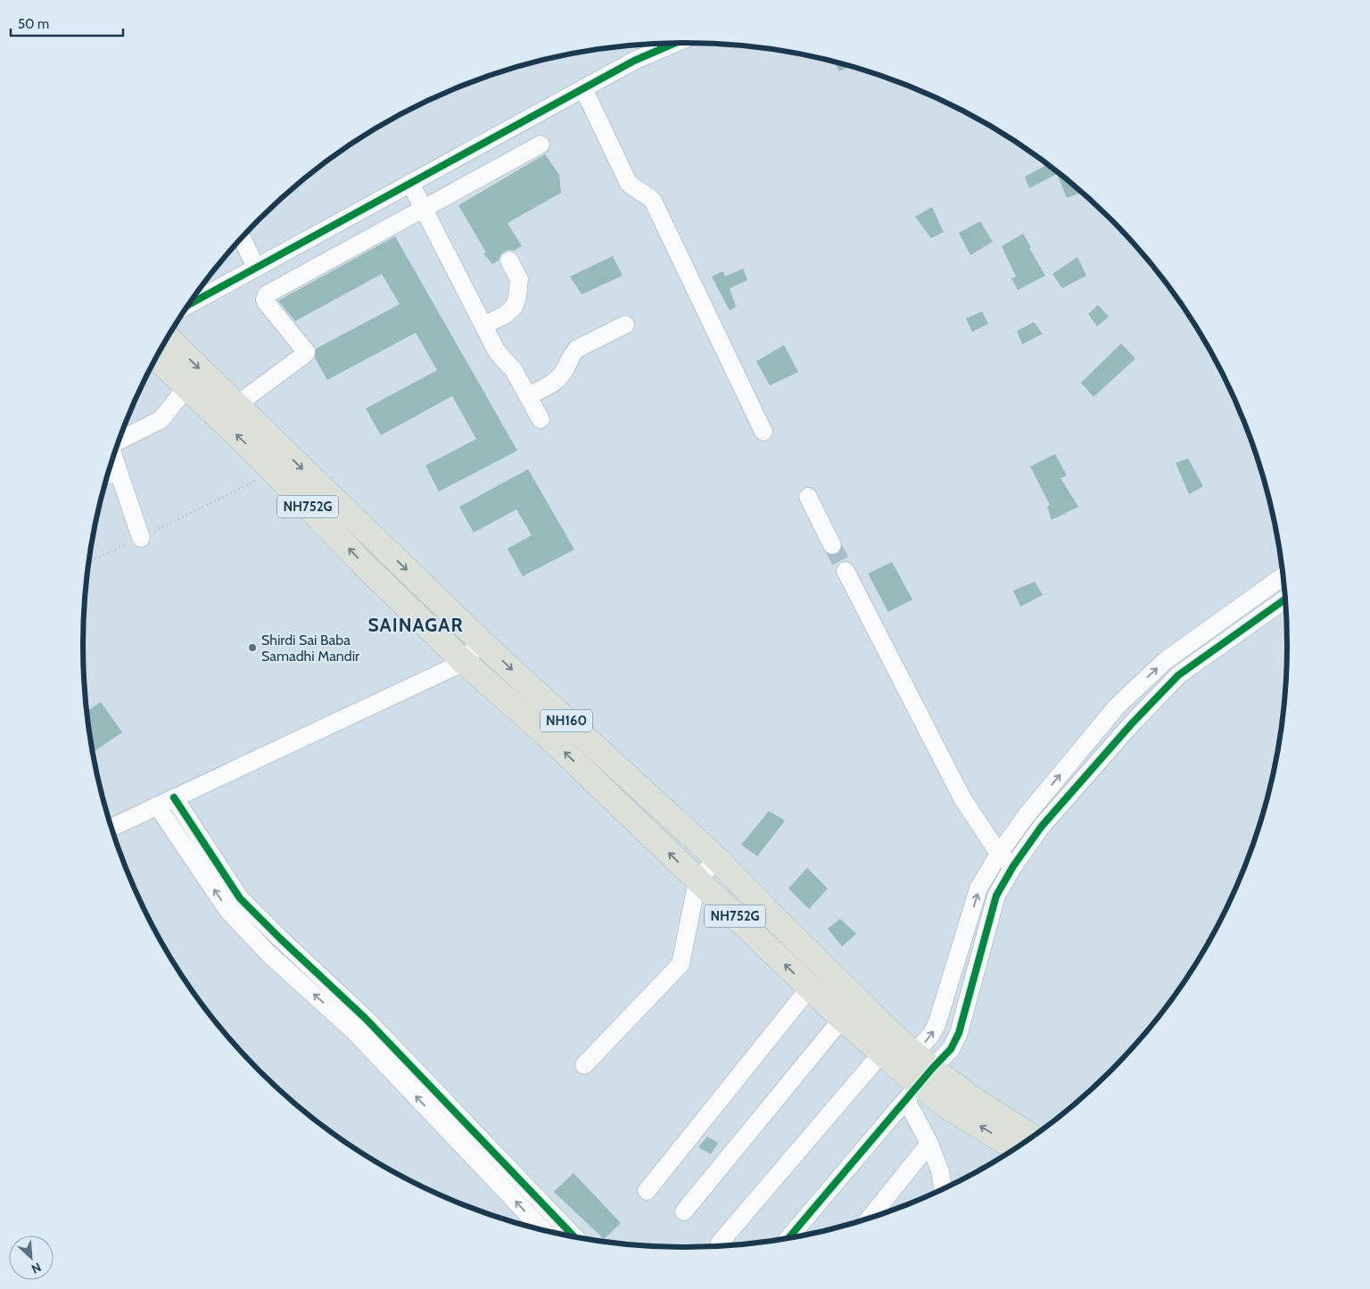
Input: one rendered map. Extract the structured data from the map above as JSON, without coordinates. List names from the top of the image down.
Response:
{
  "streets": {
    "highway": ["NH752G", "NH160"]
  },
  "crossings": [
    ["NH752G", "NH160"]
  ],
  "districts": ["SAINAGAR"],
  "places": ["Shirdi Sai Baba Samadhi Mandir"],
  "scale_bar": "50 m",
  "north": "bottom right"
}
